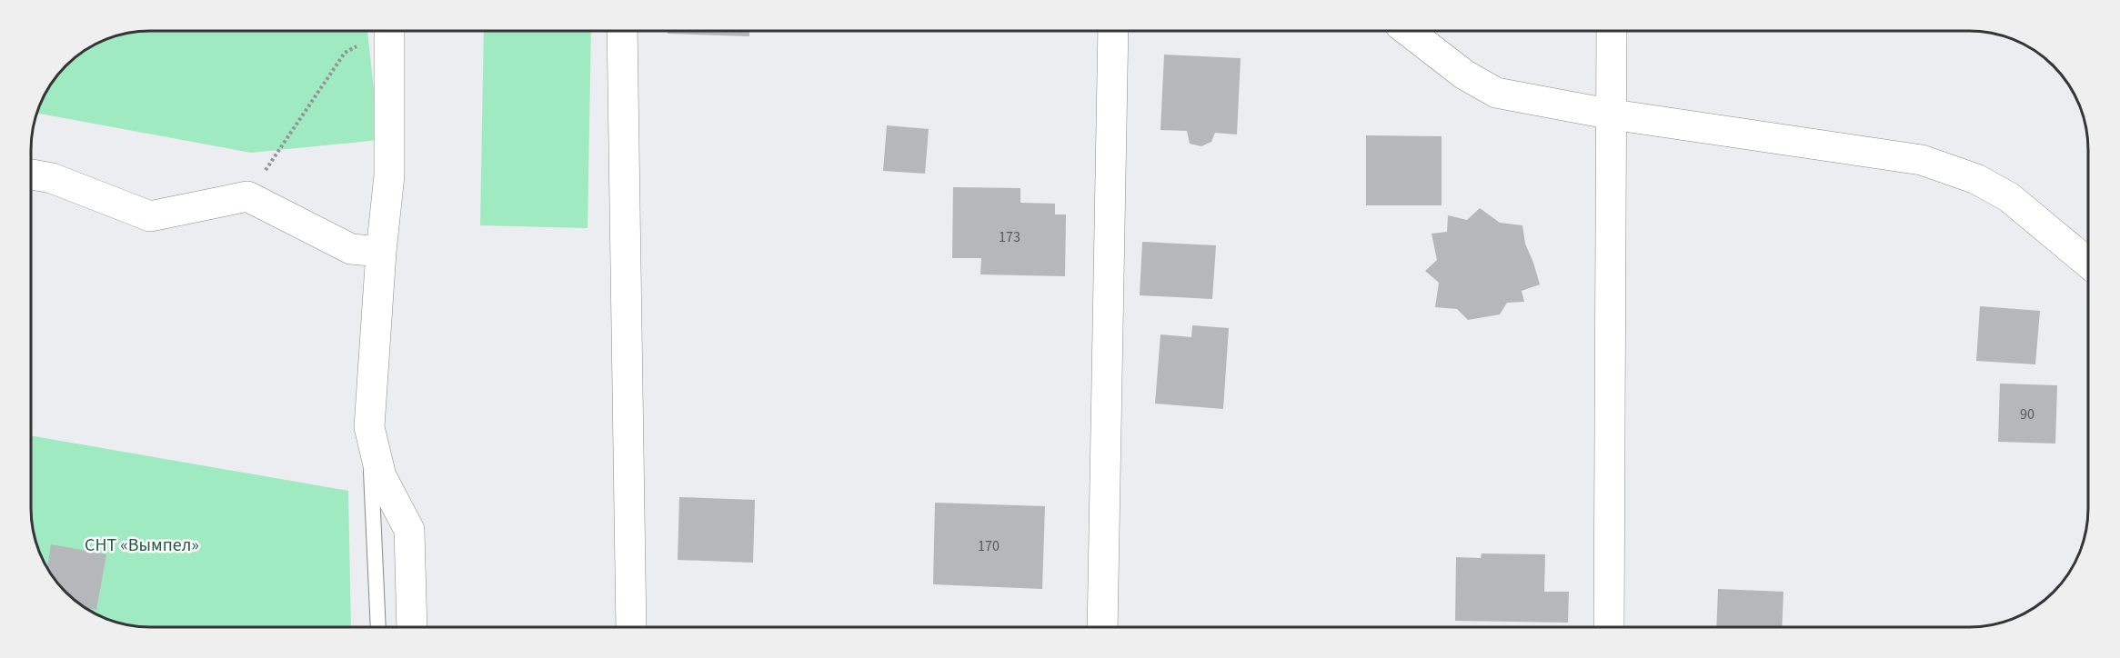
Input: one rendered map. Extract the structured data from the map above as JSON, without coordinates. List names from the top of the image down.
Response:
{
  "parks": ["СНТ «Вымпел»"],
  "house_numbers": ["173", "90", "170"]
}
